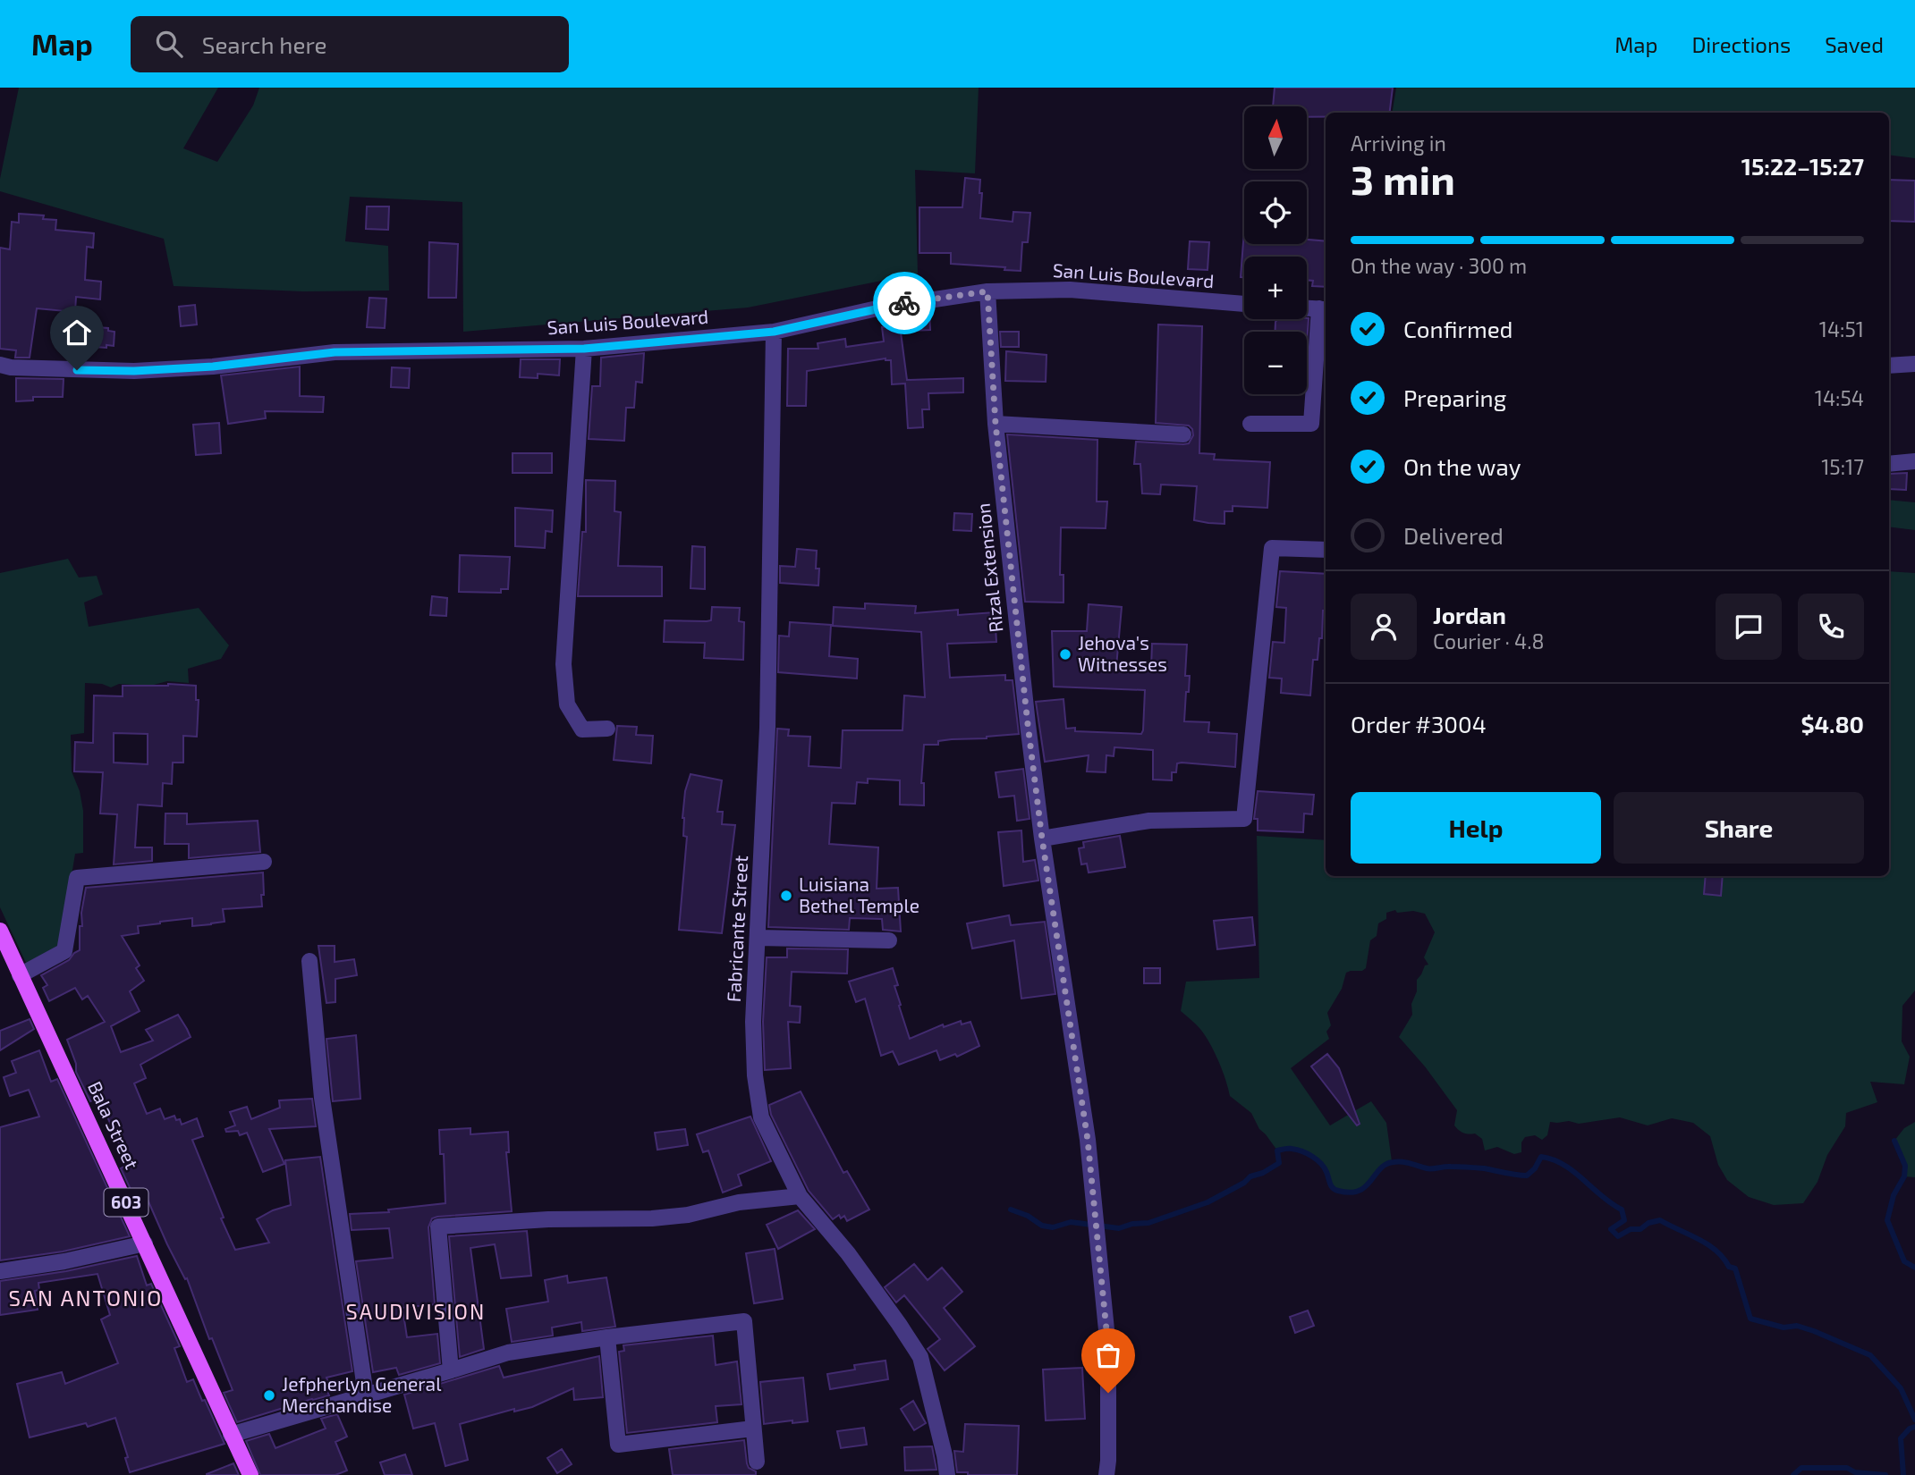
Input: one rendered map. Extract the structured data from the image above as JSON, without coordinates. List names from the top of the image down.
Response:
{
  "streets": {
    "main road": ["Bala Street", "603"],
    "street": ["San Luis Boulevard", "Rizal Extension", "Fabricante Street"]
  },
  "crossings": [
    ["San Luis Boulevard", "Rizal Extension"],
    ["San Luis Boulevard", "Fabricante Street"]
  ],
  "districts": ["SAN ANTONIO", "SAUDIVISION"],
  "places": ["Jehova's Witnesses", "Luisiana Bethel Temple", "Jefpherlyn General Merchandise"],
  "north": "top",
  "page": {
    "header": "Map",
    "search": "Search here",
    "nav": ["Map", "Directions", "Saved"],
    "map_buttons": ["+", "−"],
    "heading": ["3 min", "Arriving in", "15:22–15:27"],
    "panel": [
      "Jordan",
      "Courier · 4.8",
      "Order #3004",
      "$4.80"
    ],
    "bar": "On the way · 300 m",
    "list": [
      ["Confirmed", "14:51"],
      ["Preparing", "14:54"],
      ["On the way", "15:17"],
      "Delivered"
    ],
    "buttons": ["Help", "Share"]
  }
}
